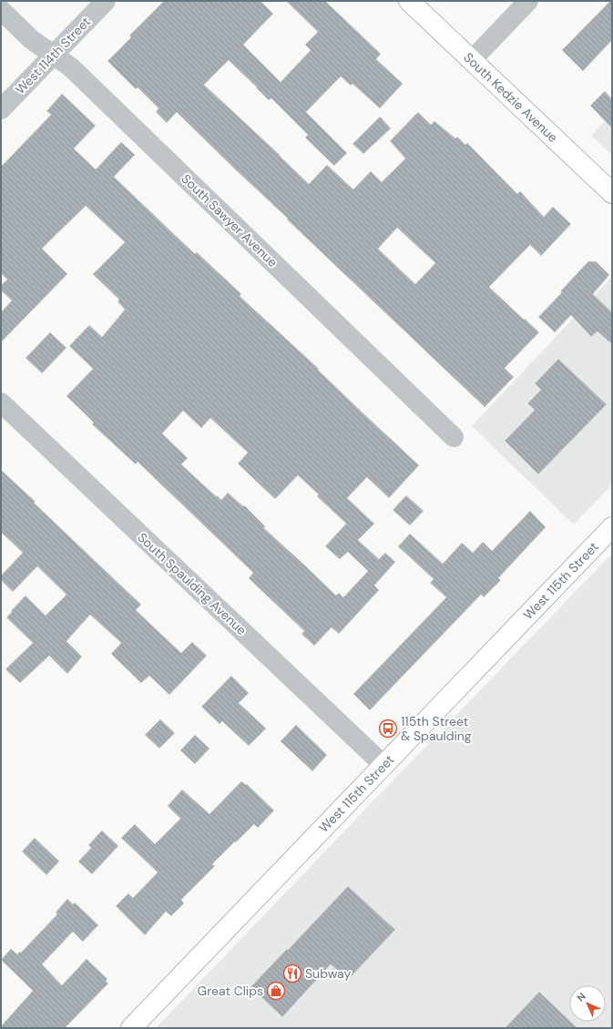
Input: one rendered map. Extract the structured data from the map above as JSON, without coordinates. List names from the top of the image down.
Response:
{
  "streets": {
    "street": [
      "West 114th Street",
      "South Kedzie Avenue",
      "South Sawyer Avenue",
      "West 115th Street",
      "South Spaulding Avenue"
    ]
  },
  "crossings": [
    ["West 114th Street", "South Sawyer Avenue"],
    ["West 115th Street", "South Spaulding Avenue"]
  ],
  "places": {
    "bus stop": ["115th Street & Spaulding"],
    "restaurant": ["Subway"],
    "shop": ["Great Clips"]
  },
  "north": "top left"
}
